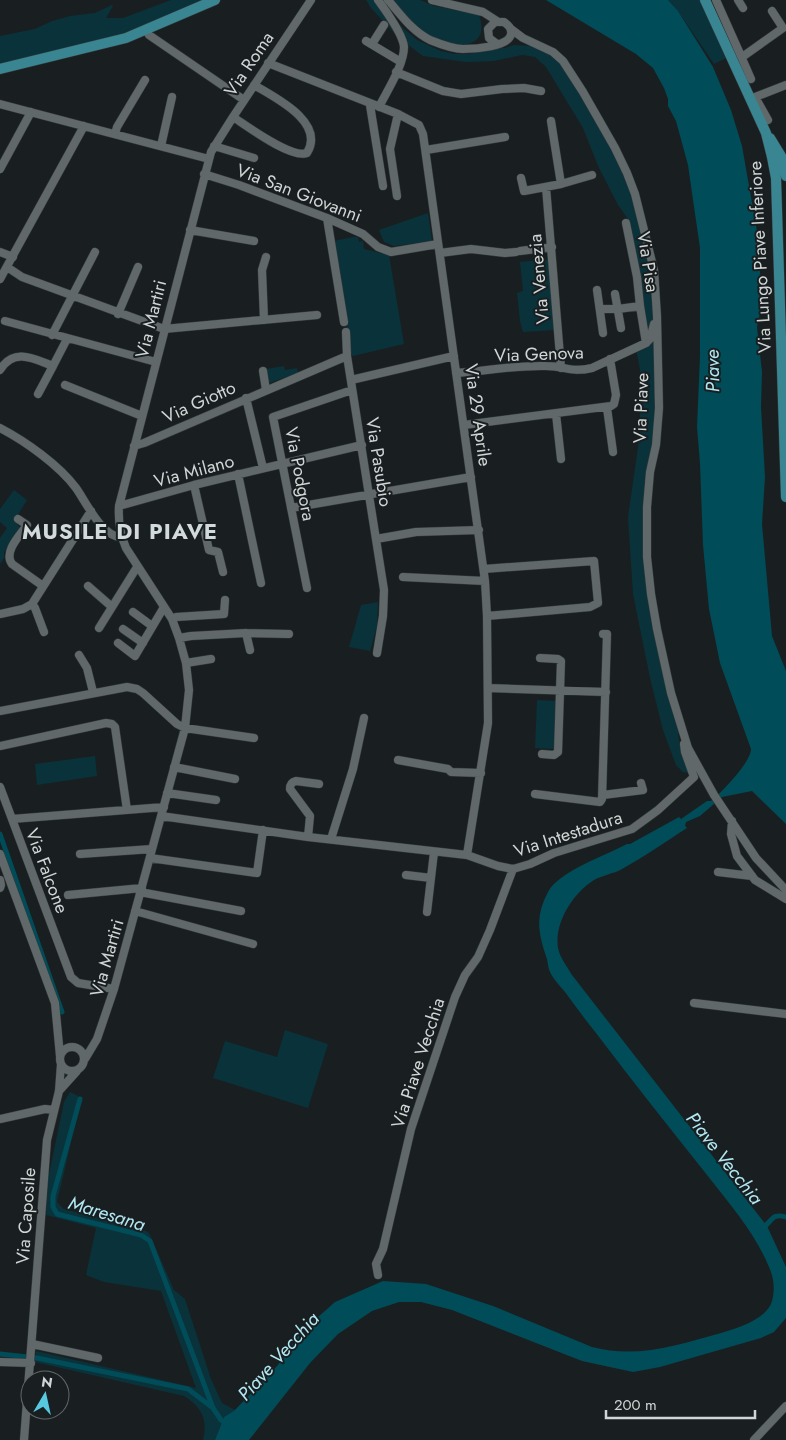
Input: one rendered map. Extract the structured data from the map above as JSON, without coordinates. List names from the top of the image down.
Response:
{
  "streets": {
    "main road": ["Via Lungo Piave Inferiore"],
    "street": [
      "Via Roma",
      "Via San Giovanni",
      "Via Pisa",
      "Via Venezia",
      "Via Martiri",
      "Via Genova",
      "Via Giotto",
      "Via Piave",
      "Via 29 Aprile",
      "Via Pasubio",
      "Via Milano",
      "Via Podgora",
      "Via Intestadura",
      "Via Falcone",
      "Via Piave Vecchia",
      "Via Caposile"
    ]
  },
  "crossings": [
    ["Via Roma", "Via Martiri"],
    ["Via Roma", "Via 29 Aprile"],
    ["Via San Giovanni", "Via Martiri"],
    ["Via San Giovanni", "Via 29 Aprile"],
    ["Via Pisa", "Via Genova"],
    ["Via Venezia", "Via Genova"],
    ["Via Martiri", "Via Giotto"],
    ["Via Martiri", "Via Milano"],
    ["Via Martiri", "Via Intestadura"],
    ["Via Martiri", "Via Falcone"],
    ["Via Martiri", "Via Caposile"],
    ["Via Genova", "Via 29 Aprile"],
    ["Via Giotto", "Via Milano"],
    ["Via 29 Aprile", "Via Intestadura"],
    ["Via Pasubio", "Via Milano"],
    ["Via Pasubio", "Via Podgora"],
    ["Via Milano", "Via Podgora"],
    ["Via Intestadura", "Via Piave Vecchia"]
  ],
  "districts": ["MUSILE DI PIAVE"],
  "water": ["Piave", "Piave Vecchia", "Maresana"],
  "scale_bar": "200 m",
  "north": "top"
}
